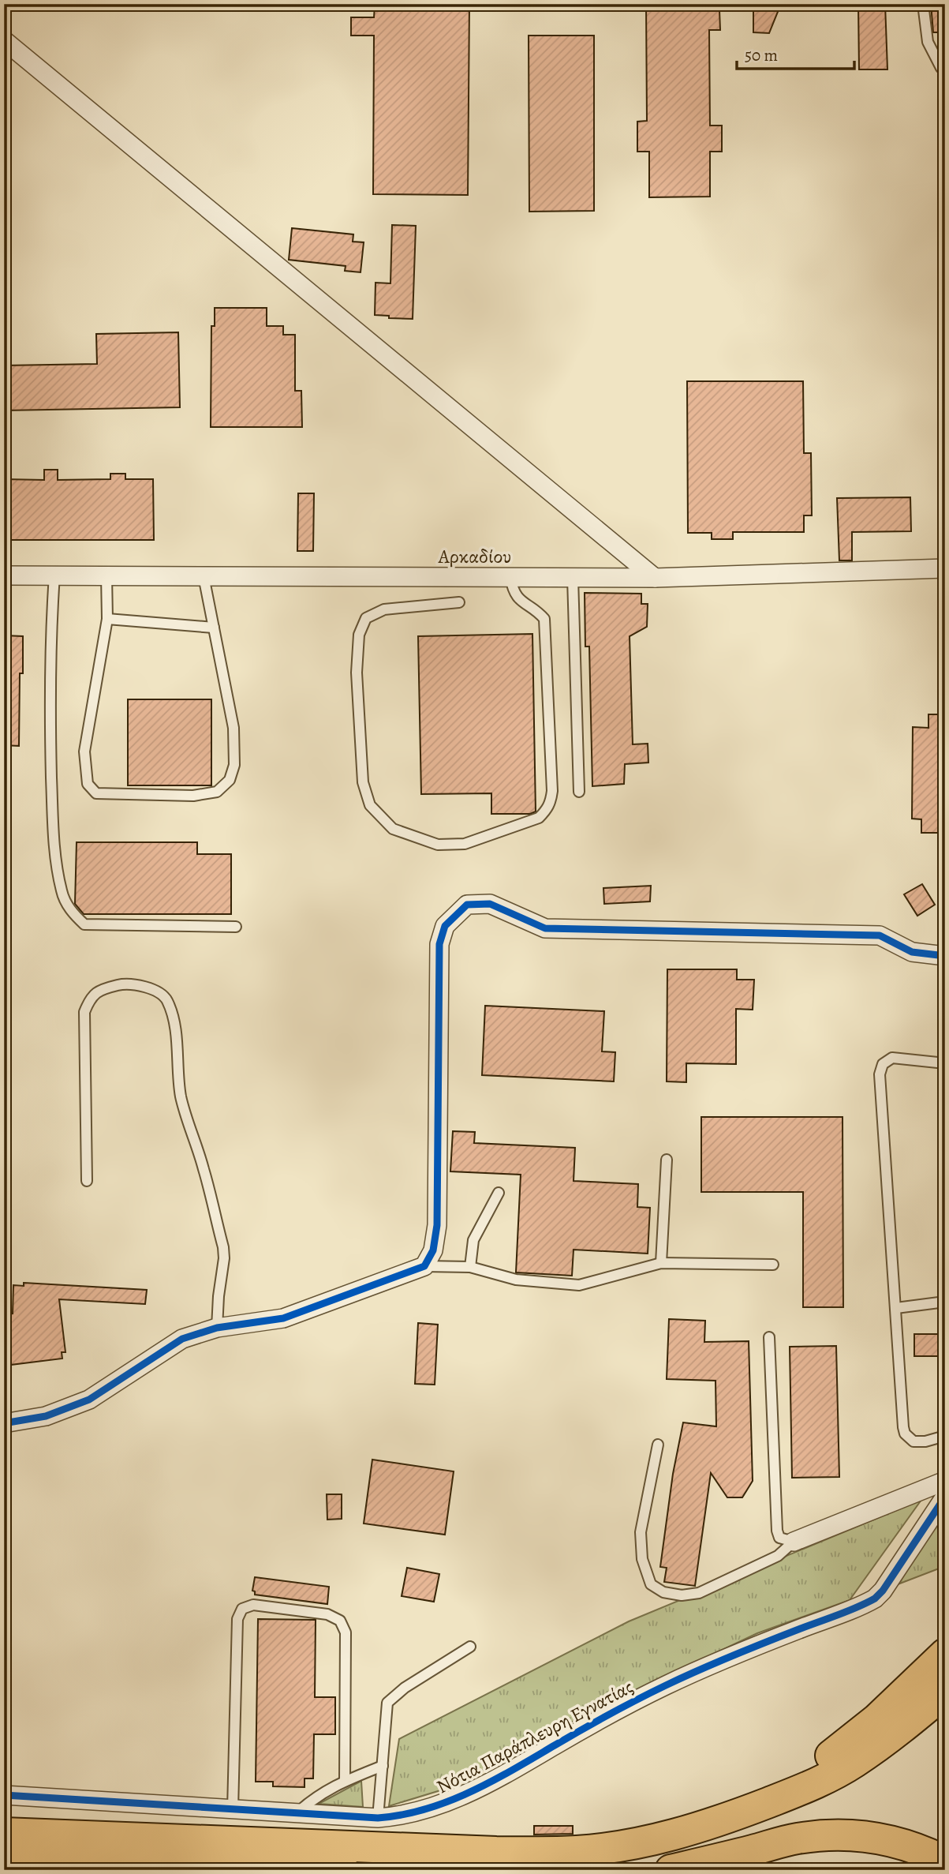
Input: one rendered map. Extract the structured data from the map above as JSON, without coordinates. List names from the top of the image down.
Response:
{
  "streets": {
    "street": ["Αρκαδίου", "Νότια Παράπλευρη Εγνατίας"]
  },
  "scale_bar": "50 m"
}
